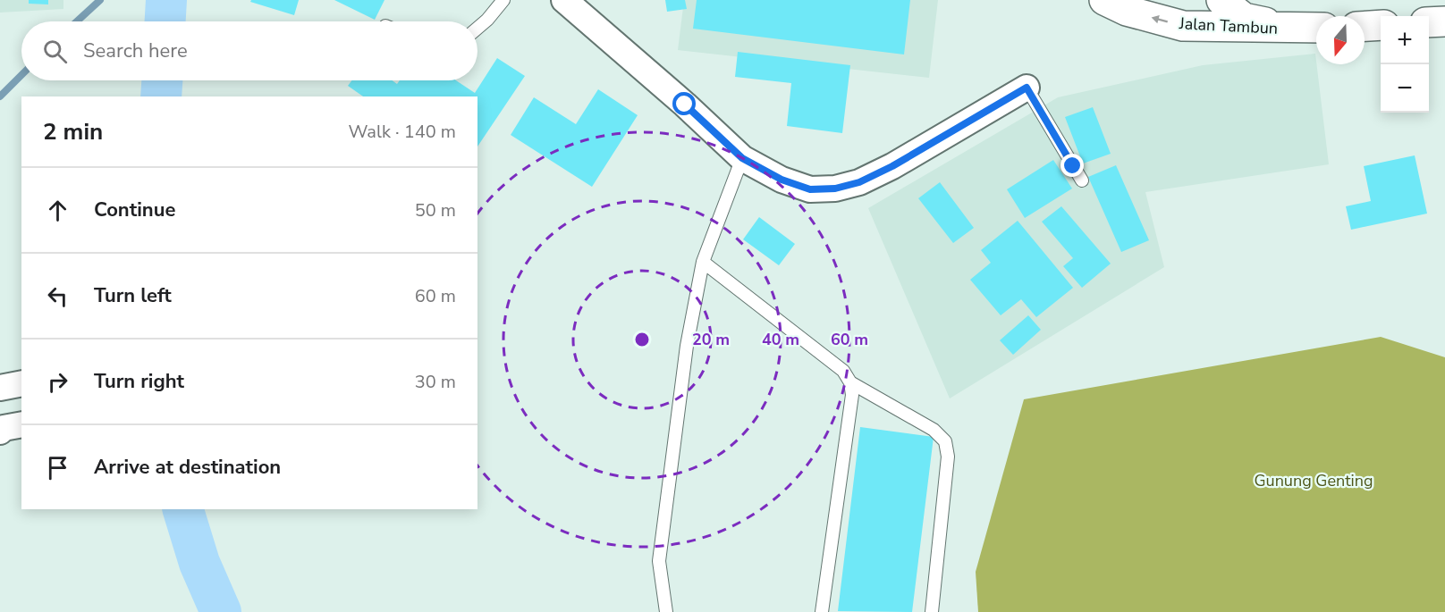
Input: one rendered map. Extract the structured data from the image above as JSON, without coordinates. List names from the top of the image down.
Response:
{
  "streets": {
    "main road": ["Jalan Tambun"]
  },
  "parks": ["Gunung Genting"],
  "north": "bottom",
  "page": {
    "map_buttons": ["+", "−"],
    "search": "Search here",
    "heading": ["2 min", "Walk · 140 m"],
    "list": [
      ["Continue", "50 m"],
      ["Turn left", "60 m"],
      ["Turn right", "30 m"],
      "Arrive at destination"
    ]
  },
  "rings": ["20 m", "40 m", "60 m"]
}
